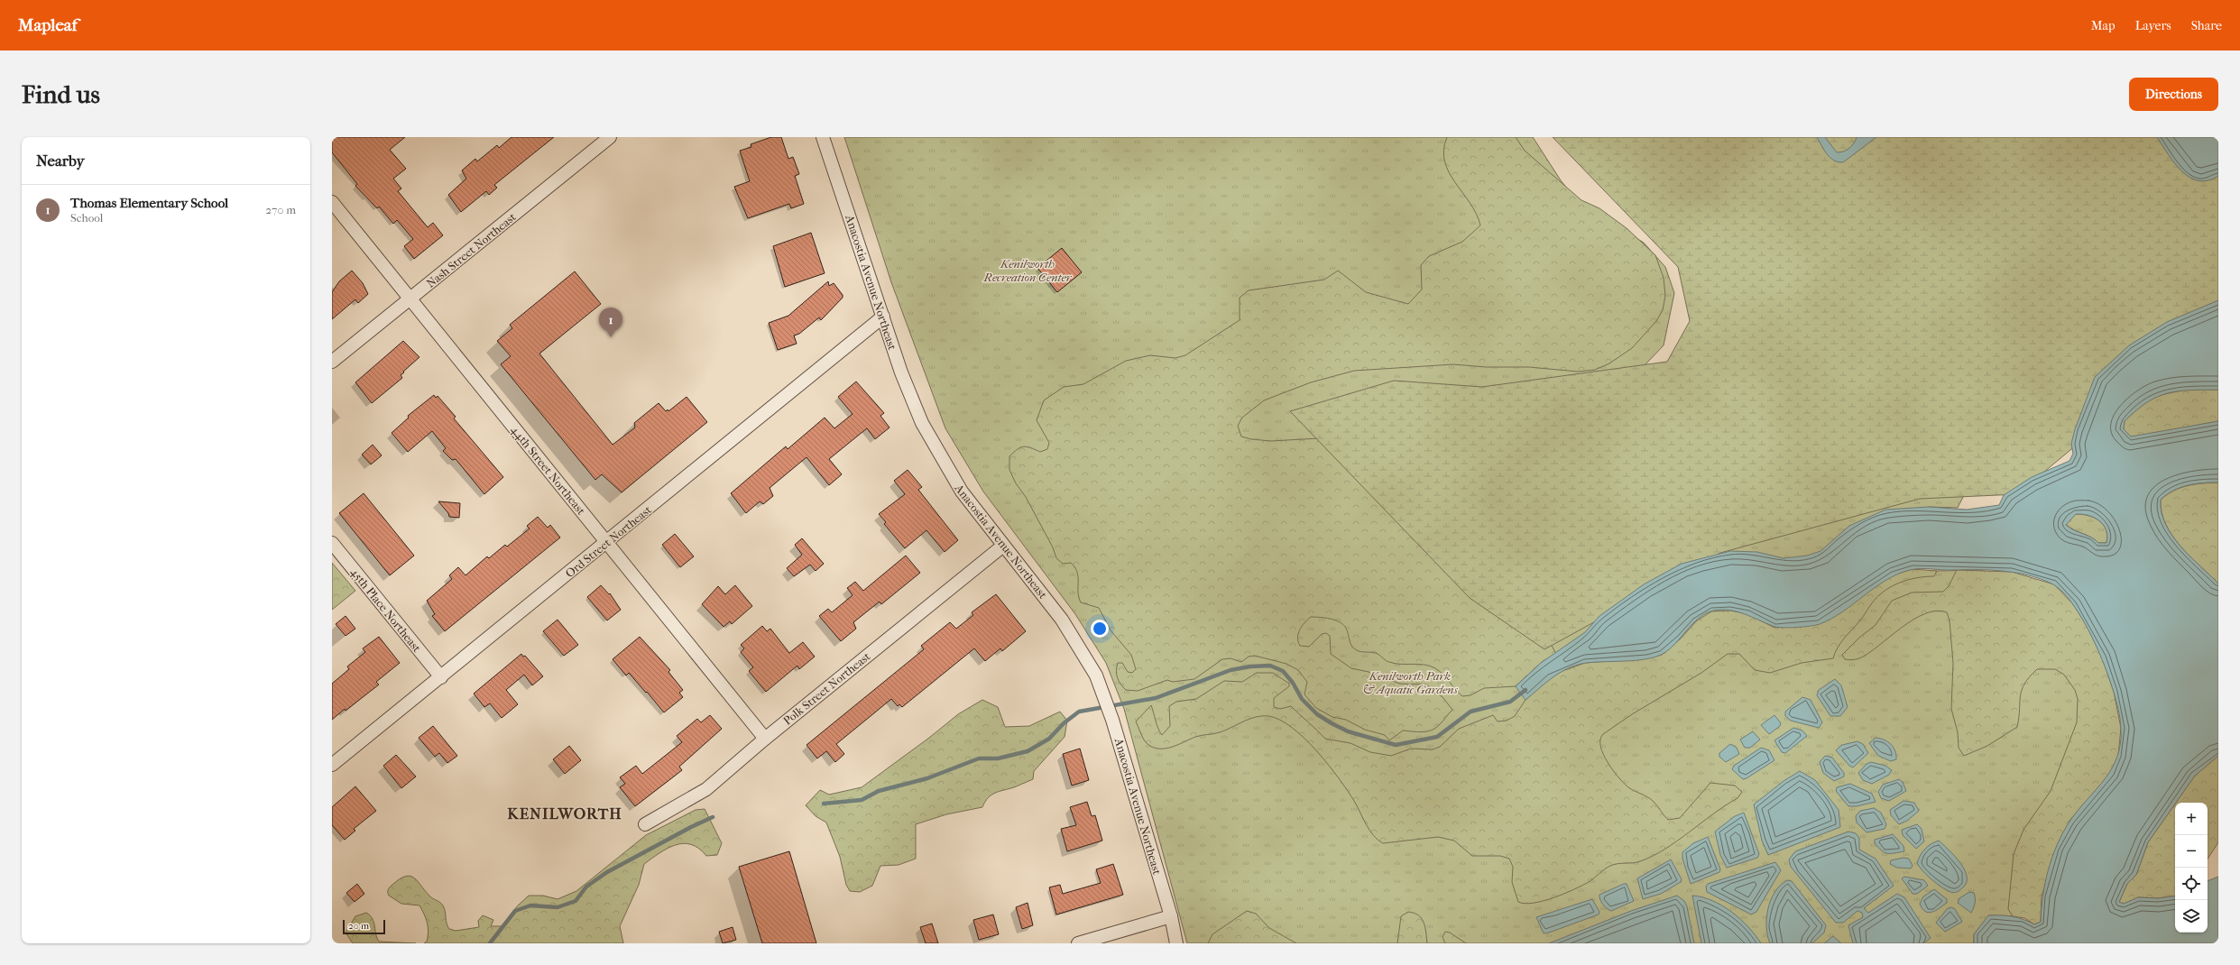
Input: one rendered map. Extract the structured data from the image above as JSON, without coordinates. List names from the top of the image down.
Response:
{
  "streets": {
    "street": [
      "Nash Street Northeast",
      "Anacostia Avenue Northeast",
      "44th Street Northeast",
      "Ord Street Northeast",
      "45th Place Northeast",
      "Polk Street Northeast"
    ]
  },
  "crossings": [
    ["Nash Street Northeast", "44th Street Northeast"],
    ["Anacostia Avenue Northeast", "Ord Street Northeast"],
    ["Anacostia Avenue Northeast", "Polk Street Northeast"],
    ["44th Street Northeast", "Ord Street Northeast"],
    ["44th Street Northeast", "Polk Street Northeast"],
    ["Ord Street Northeast", "45th Place Northeast"]
  ],
  "districts": ["KENILWORTH"],
  "parks": ["Kenilworth Recreation Center", "Kenilworth Park & Aquatic Gardens"],
  "scale_bar": "20 m",
  "page": {
    "header": "Mapleaf",
    "nav": ["Map", "Layers", "Share"],
    "buttons": "Directions",
    "title": "Find us",
    "heading": "Nearby",
    "list": [
      {
        "mark": "1",
        "name": "Thomas Elementary School",
        "note": "School",
        "value": "270 m"
      }
    ],
    "pins": "1",
    "map_buttons": ["+", "−"],
    "scale": "20 m"
  }
}
